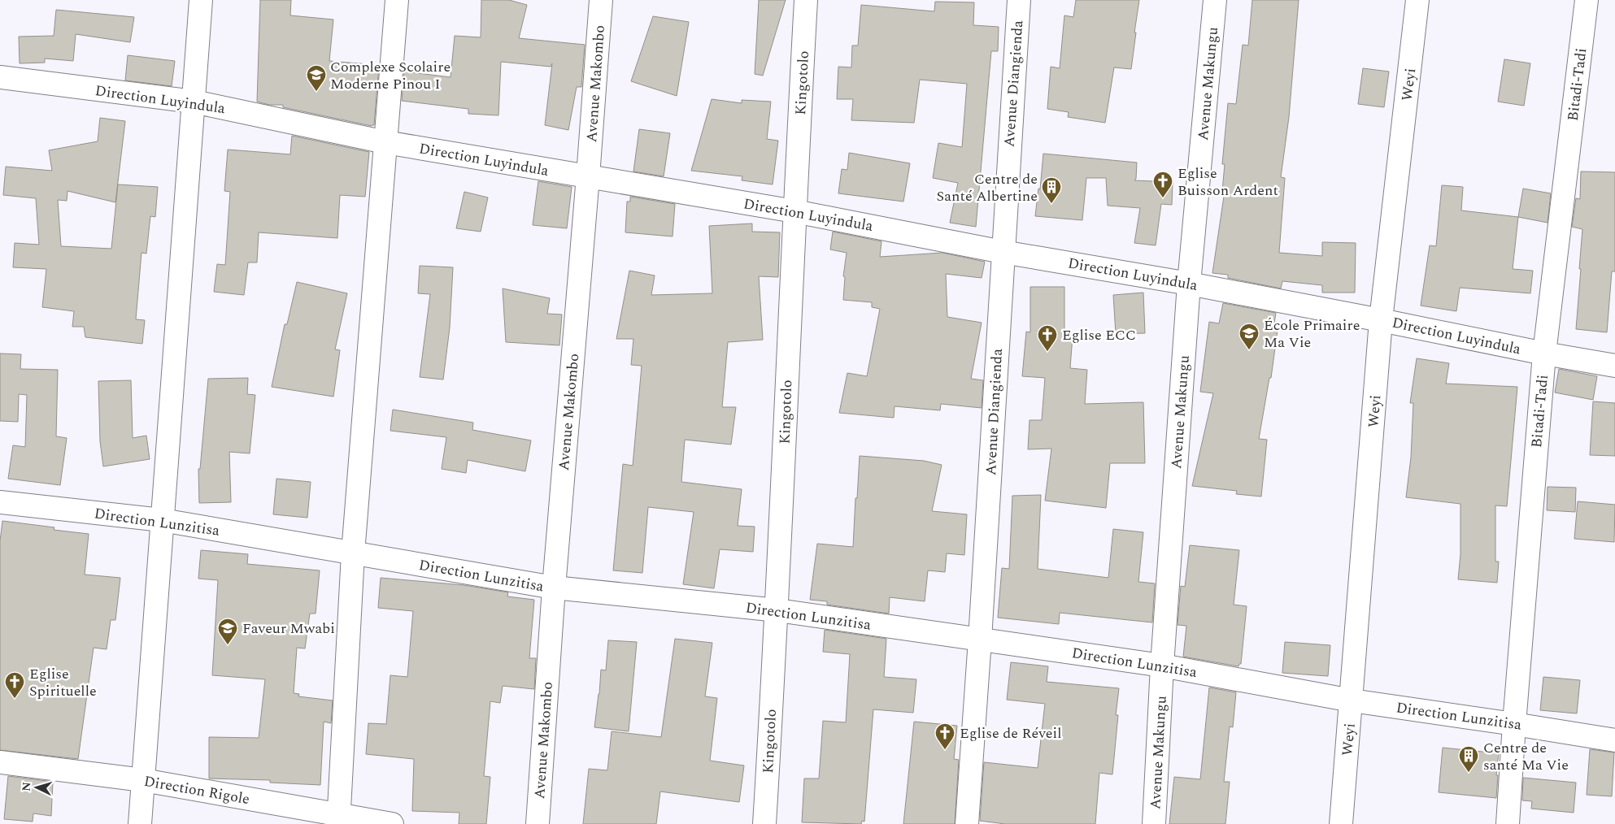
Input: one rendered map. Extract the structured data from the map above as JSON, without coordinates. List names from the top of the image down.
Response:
{
  "streets": {
    "street": [
      "Kingotolo",
      "Avenue Makombo",
      "Avenue Diangienda",
      "Avenue Makungu",
      "Weyi",
      "Bitadi-Tadi",
      "Direction Luyindula",
      "Direction Lunzitisa",
      "Direction Rigole"
    ]
  },
  "crossings": [
    ["Kingotolo", "Direction Luyindula"],
    ["Kingotolo", "Direction Lunzitisa"],
    ["Avenue Makombo", "Direction Luyindula"],
    ["Avenue Makombo", "Direction Lunzitisa"],
    ["Avenue Diangienda", "Direction Luyindula"],
    ["Avenue Diangienda", "Direction Lunzitisa"],
    ["Avenue Makungu", "Direction Luyindula"],
    ["Avenue Makungu", "Direction Lunzitisa"],
    ["Weyi", "Direction Luyindula"],
    ["Weyi", "Direction Lunzitisa"],
    ["Bitadi-Tadi", "Direction Luyindula"],
    ["Bitadi-Tadi", "Direction Lunzitisa"]
  ],
  "places": {
    "school or university": ["Complexe Scolaire Moderne Pinou I", "École Primaire Ma Vie", "Faveur Mwabi"],
    "church": [
      "Eglise Buisson Ardent",
      "Eglise ECC",
      "Eglise Spirituelle",
      "Eglise de Réveil"
    ],
    "building": ["Centre de Santé Albertine", "Centre de santé Ma Vie"]
  },
  "north": "left"
}
